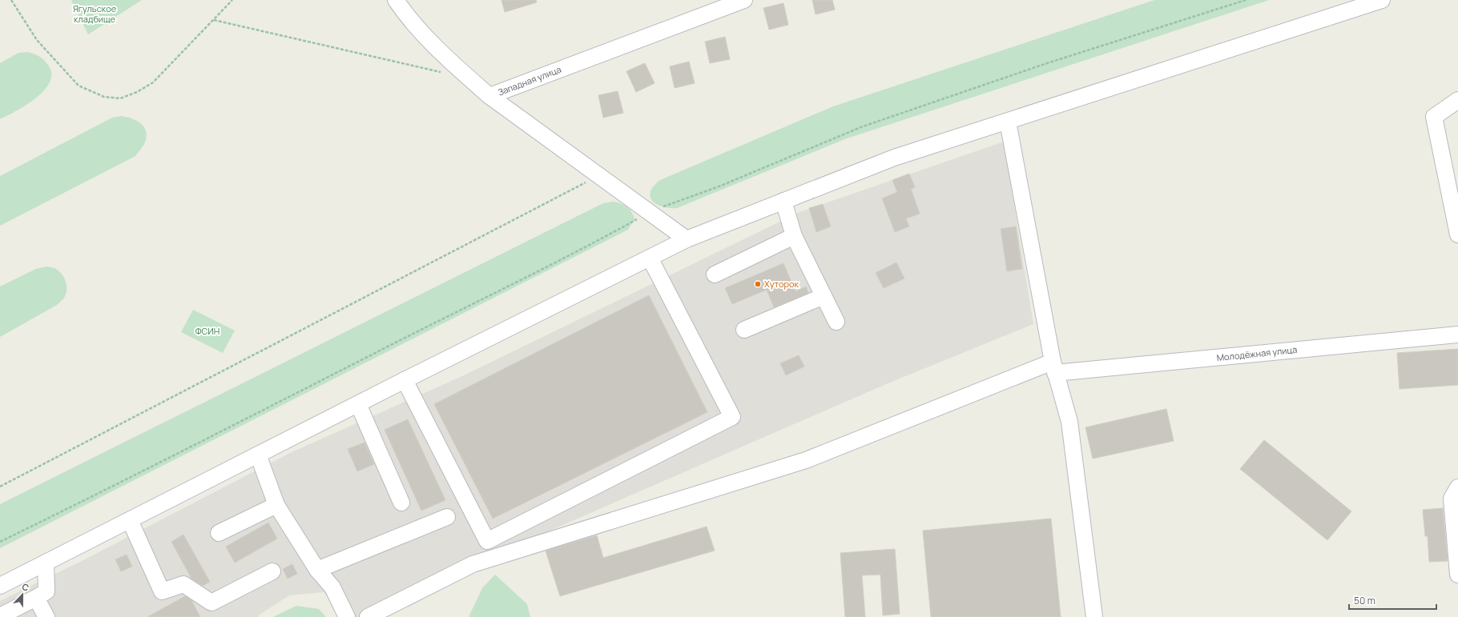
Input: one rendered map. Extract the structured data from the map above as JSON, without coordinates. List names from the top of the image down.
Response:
{
  "streets": {
    "street": ["Западная улица", "Молодёжная улица"]
  },
  "parks": ["Ягульское кладбище", "ФСИН"],
  "places": ["Хуторок"],
  "scale_bar": "50 m",
  "north": "top"
}
